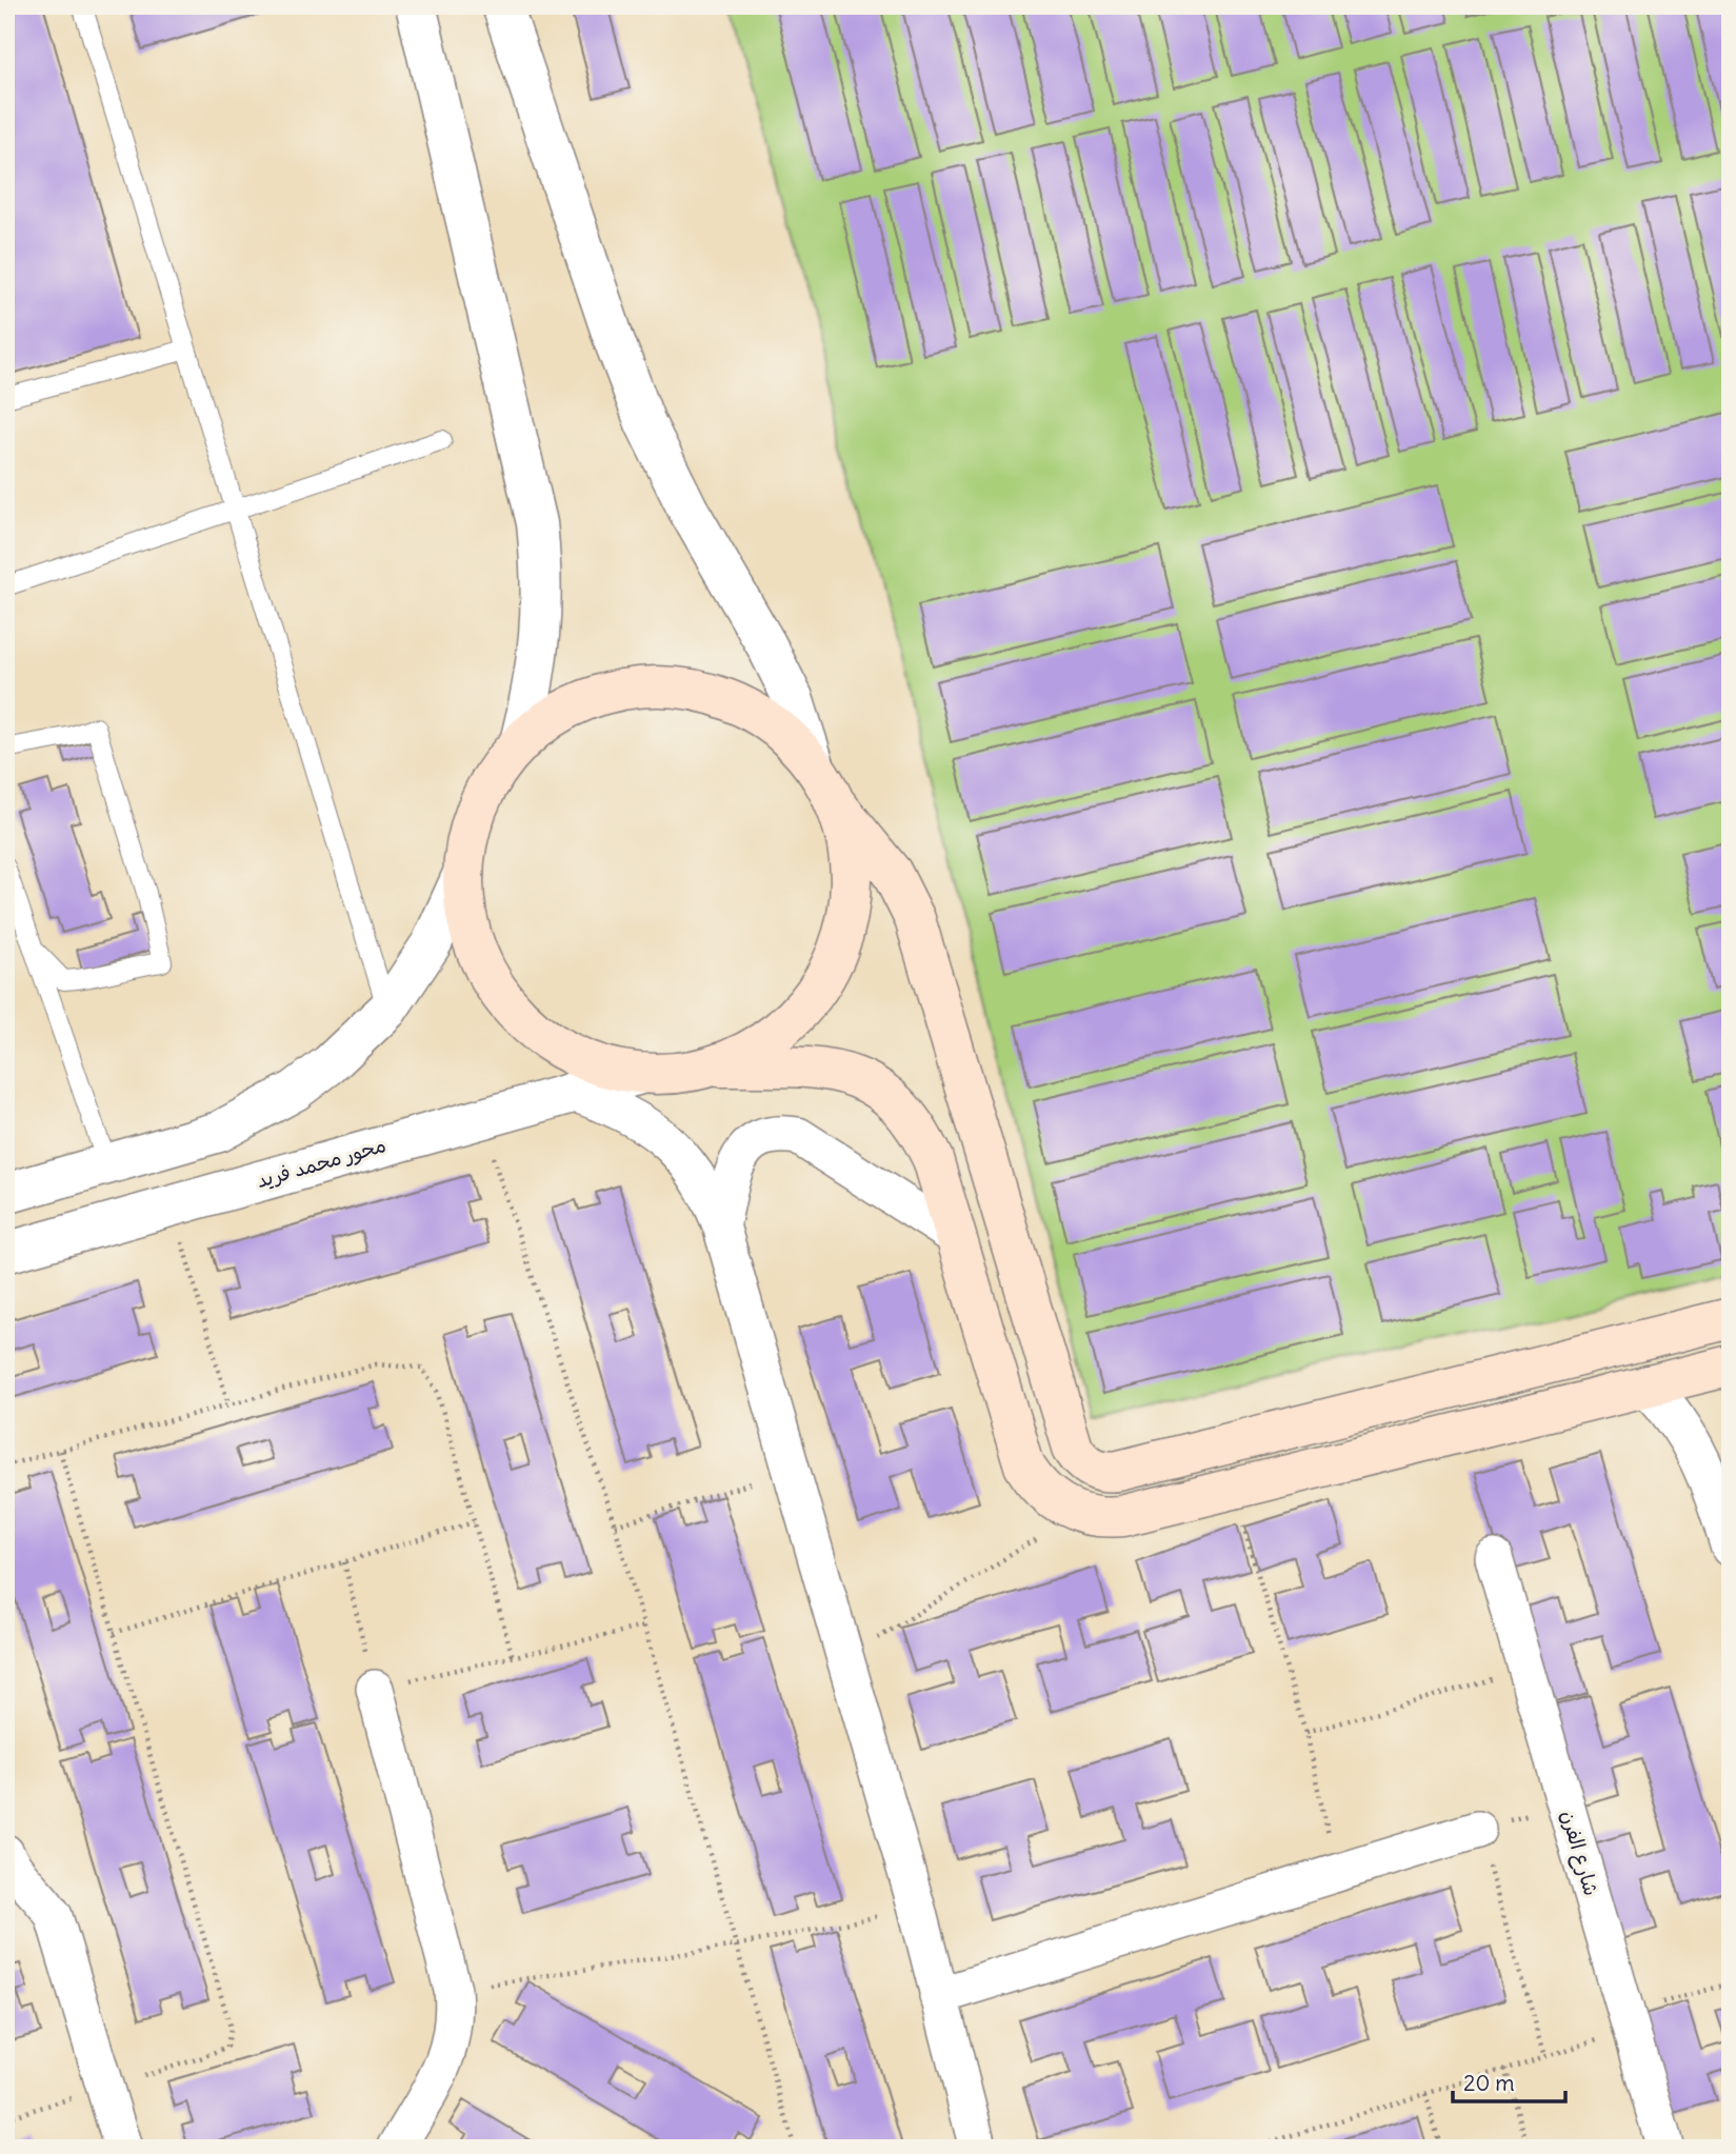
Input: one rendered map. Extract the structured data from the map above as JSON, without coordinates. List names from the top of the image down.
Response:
{
  "streets": {
    "street": ["محور محمد فريد", "شارع الفرن"]
  },
  "scale_bar": "20 m"
}
